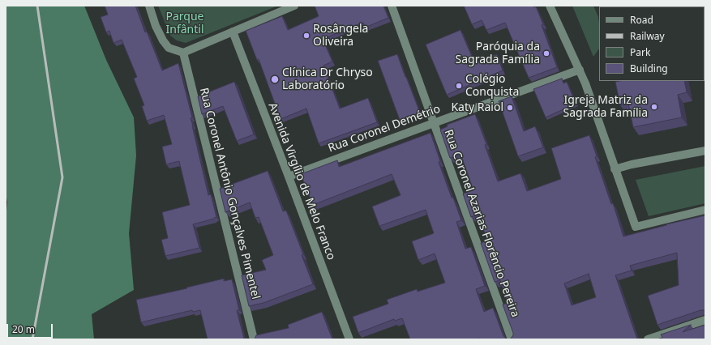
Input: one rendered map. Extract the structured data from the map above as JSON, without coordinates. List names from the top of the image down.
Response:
{
  "streets": {
    "street": [
      "Rua Coronel Demétrio",
      "Avenida Virgílio de Melo Franco",
      "Rua Coronel Antônio Gonçalves Pimentel",
      "Rua Coronel Azarias Florêncio Pereira"
    ]
  },
  "crossings": [
    ["Rua Coronel Demétrio", "Avenida Virgílio de Melo Franco"],
    ["Rua Coronel Demétrio", "Rua Coronel Azarias Florêncio Pereira"]
  ],
  "parks": ["Parque Infântil"],
  "places": [
    "Rosângela Oliveira",
    "Paróquia da Sagrada Família",
    "Clínica Dr Chryso Laboratório",
    "Colégio Conquista",
    "Igreja Matriz da Sagrada Família",
    "Katy Raiol"
  ],
  "legend": [
    "Road",
    "Railway",
    "Park",
    "Building"
  ],
  "scale_bar": "20 m"
}
